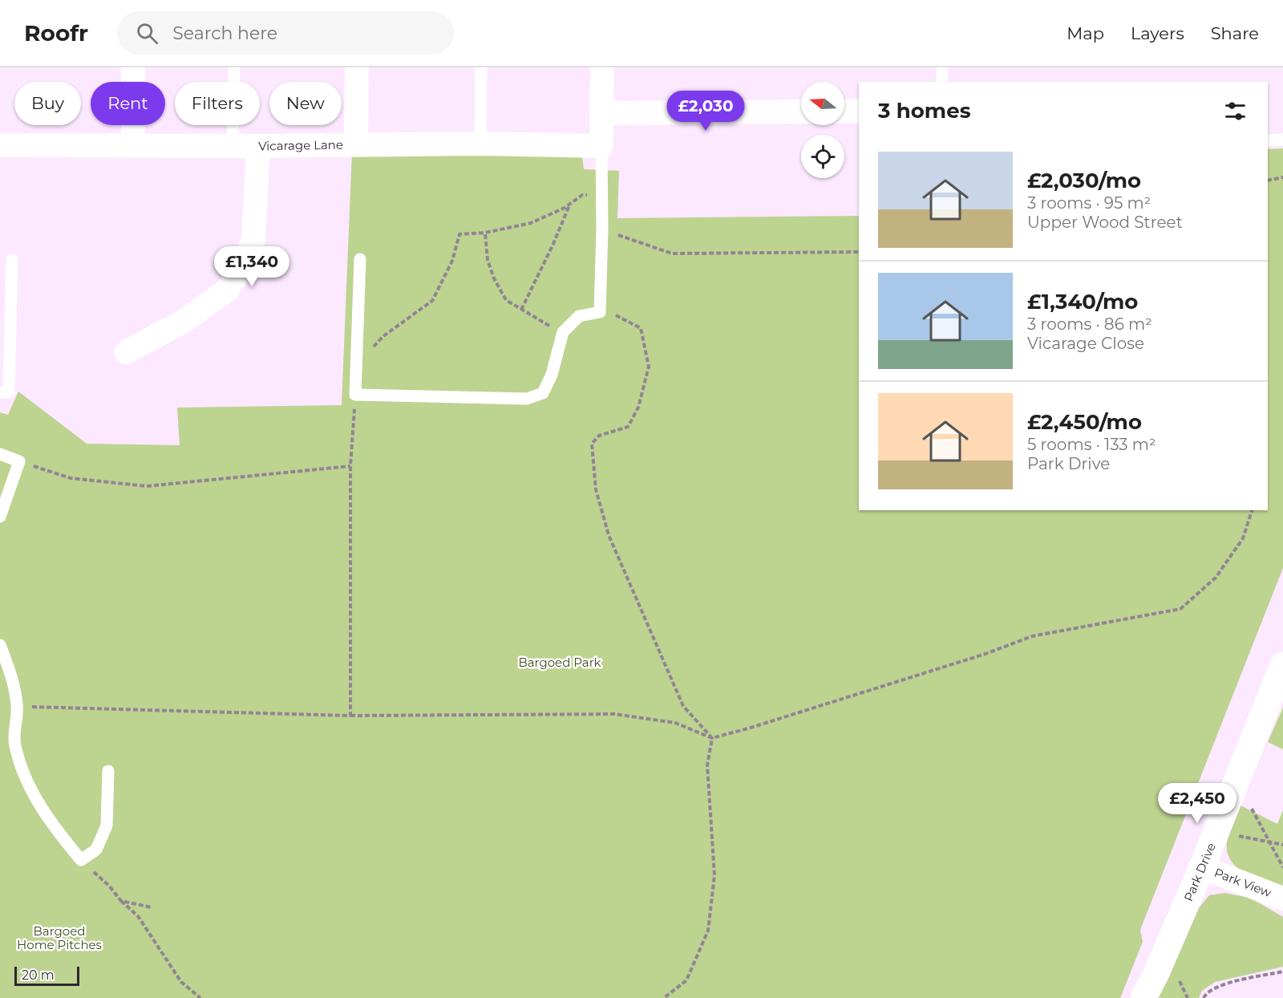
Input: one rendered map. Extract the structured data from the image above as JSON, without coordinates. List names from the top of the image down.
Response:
{
  "streets": {
    "street": ["Vicarage Lane", "Park Drive", "Park View"]
  },
  "crossings": [
    ["Park Drive", "Park View"]
  ],
  "parks": ["Bargoed Park", "Bargoed Home Pitches"],
  "scale_bar": "20 m",
  "north": "left",
  "page": {
    "header": "Roofr",
    "search": "Search here",
    "nav": ["Map", "Layers", "Share"],
    "chip": [
      "Buy",
      "Rent",
      "Filters",
      "New"
    ],
    "heading": "3 homes",
    "price": ["£2,030", "£1,340", "£2,450"],
    "list": [
      {
        "name": "£2,030/mo",
        "note": "3 rooms · 95 m² · Upper Wood Street"
      },
      {
        "name": "£1,340/mo",
        "note": "3 rooms · 86 m² · Vicarage Close"
      },
      {
        "name": "£2,450/mo",
        "note": "5 rooms · 133 m² · Park Drive"
      }
    ],
    "scale": "20 m"
  }
}
